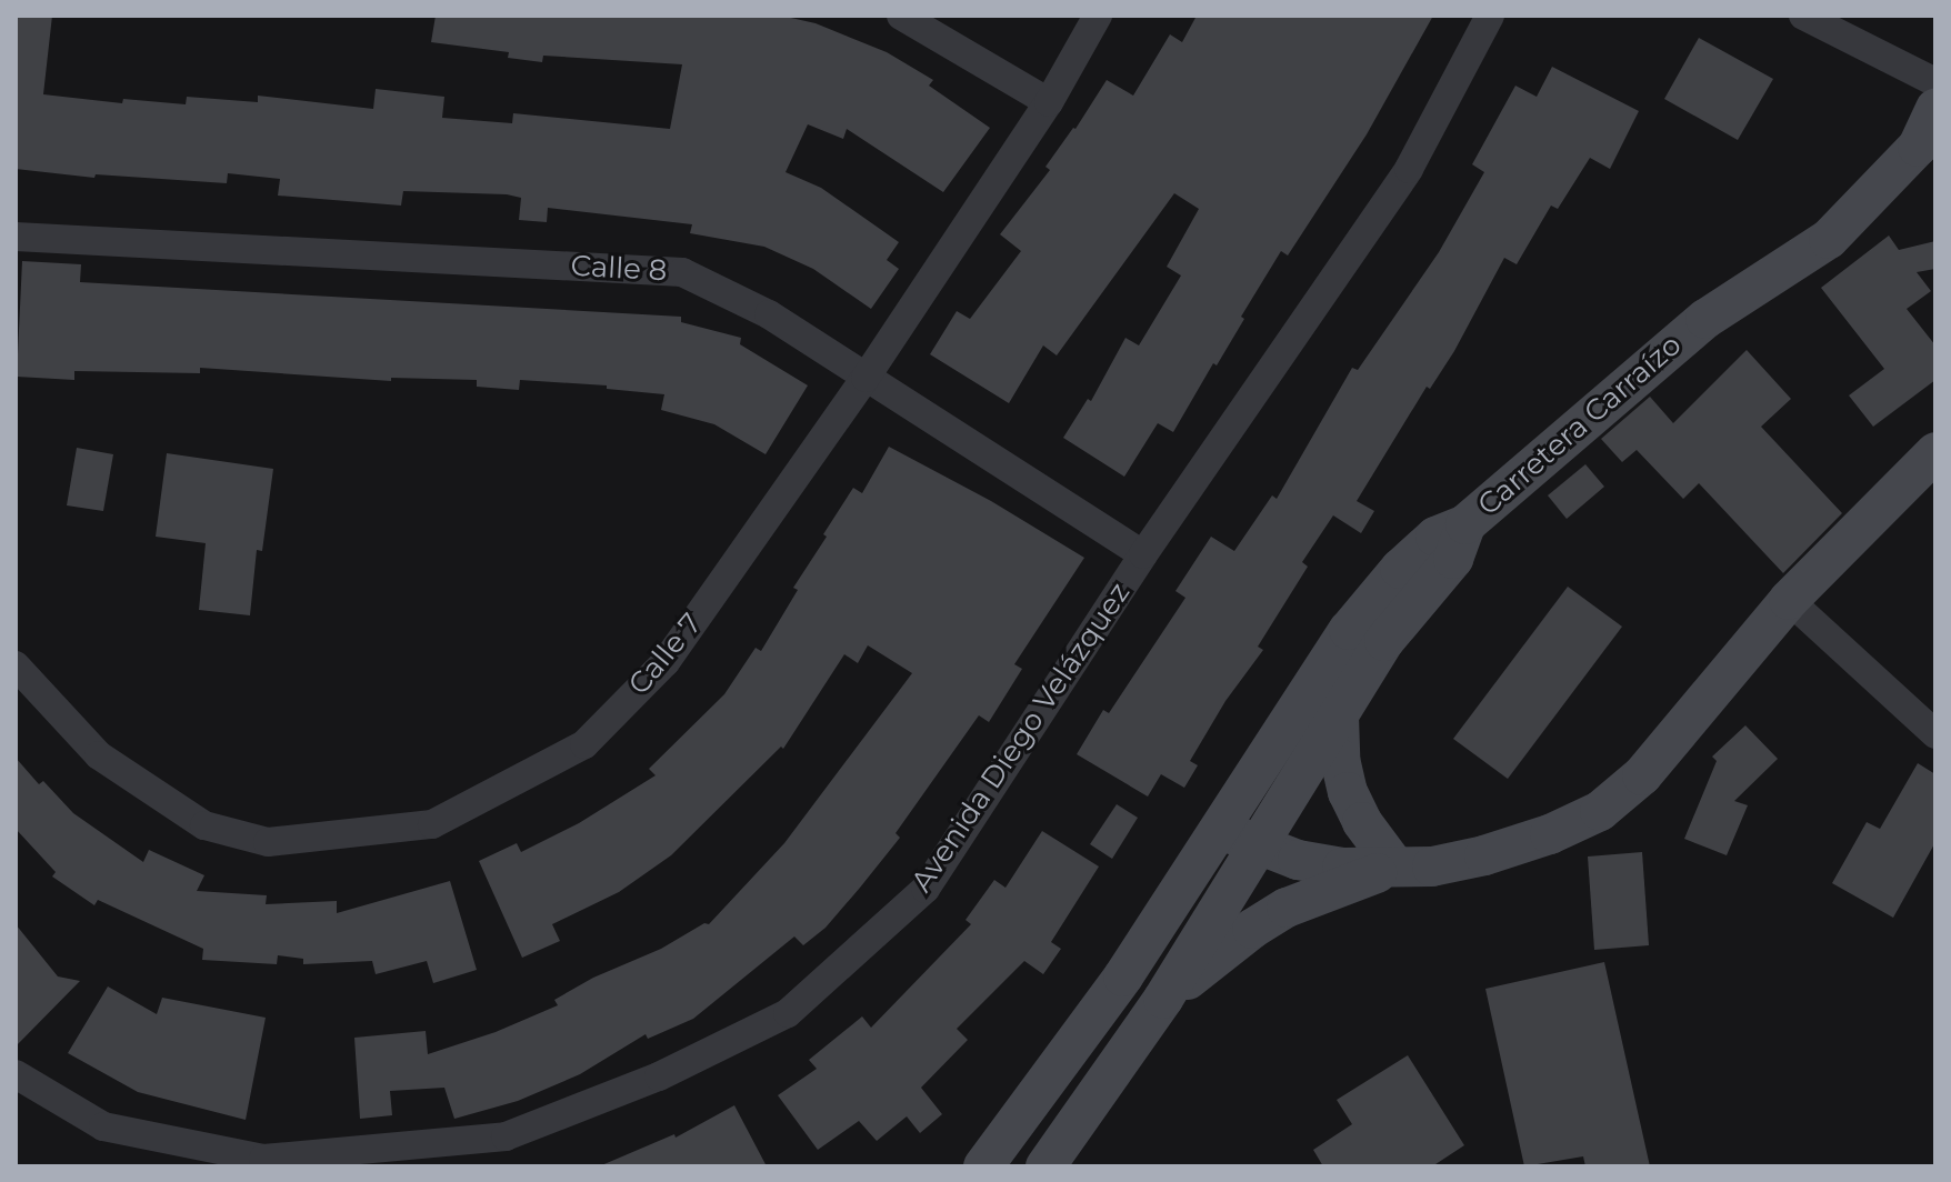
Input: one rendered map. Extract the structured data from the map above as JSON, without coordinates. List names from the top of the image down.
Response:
{
  "streets": {
    "street": [
      "Calle 8",
      "Carretera Carraízo",
      "Calle 7",
      "Avenida Diego Velázquez"
    ]
  },
  "crossings": [
    ["Calle 8", "Calle 7"],
    ["Calle 8", "Avenida Diego Velázquez"]
  ]
}
